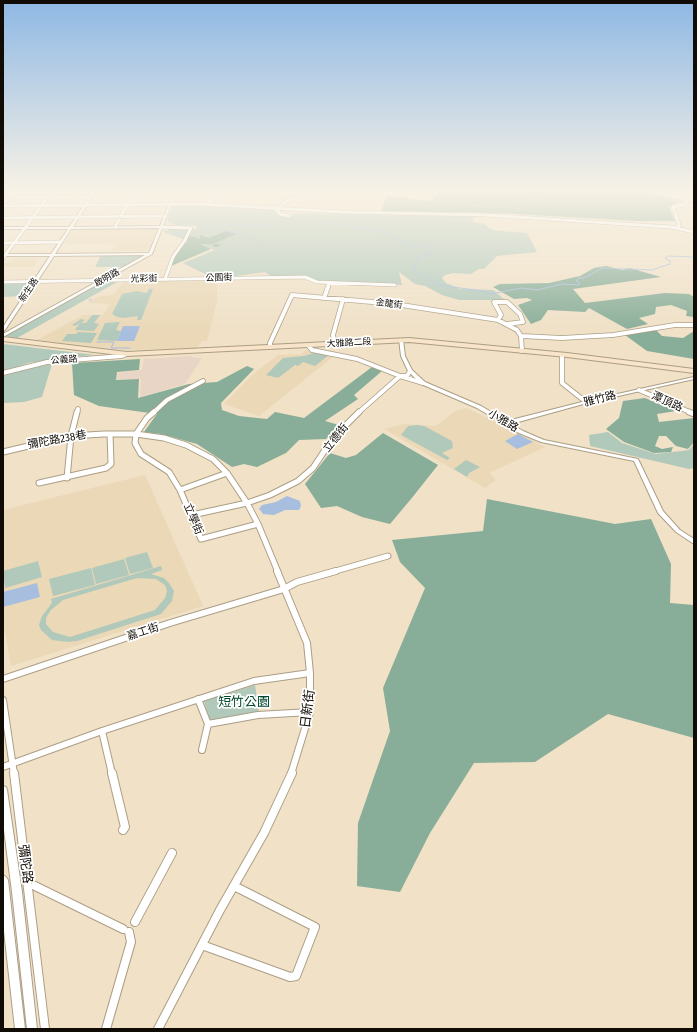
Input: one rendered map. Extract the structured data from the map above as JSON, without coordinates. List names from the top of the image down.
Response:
{
  "streets": {
    "main road": ["大雅路二段"],
    "street": [
      "啟明路",
      "公園街",
      "光彩街",
      "新生路",
      "金龍街",
      "公義路",
      "雅竹路",
      "潭頂路",
      "小雅路",
      "立德街",
      "彌陀路238巷",
      "立學街",
      "嘉工街",
      "日新街",
      "彌陀路"
    ]
  },
  "crossings": [
    ["啟明路", "光彩街"],
    ["公園街", "光彩街"],
    ["光彩街", "新生路"],
    ["金龍街", "大雅路二段"],
    ["大雅路二段", "公義路"],
    ["大雅路二段", "小雅路"],
    ["雅竹路", "潭頂路"],
    ["雅竹路", "小雅路"],
    ["小雅路", "立德街"],
    ["立德街", "立學街"],
    ["立德街", "日新街"],
    ["彌陀路238巷", "立學街"],
    ["彌陀路238巷", "日新街"],
    ["立學街", "日新街"],
    ["嘉工街", "日新街"]
  ],
  "parks": ["短竹公園"]
}
